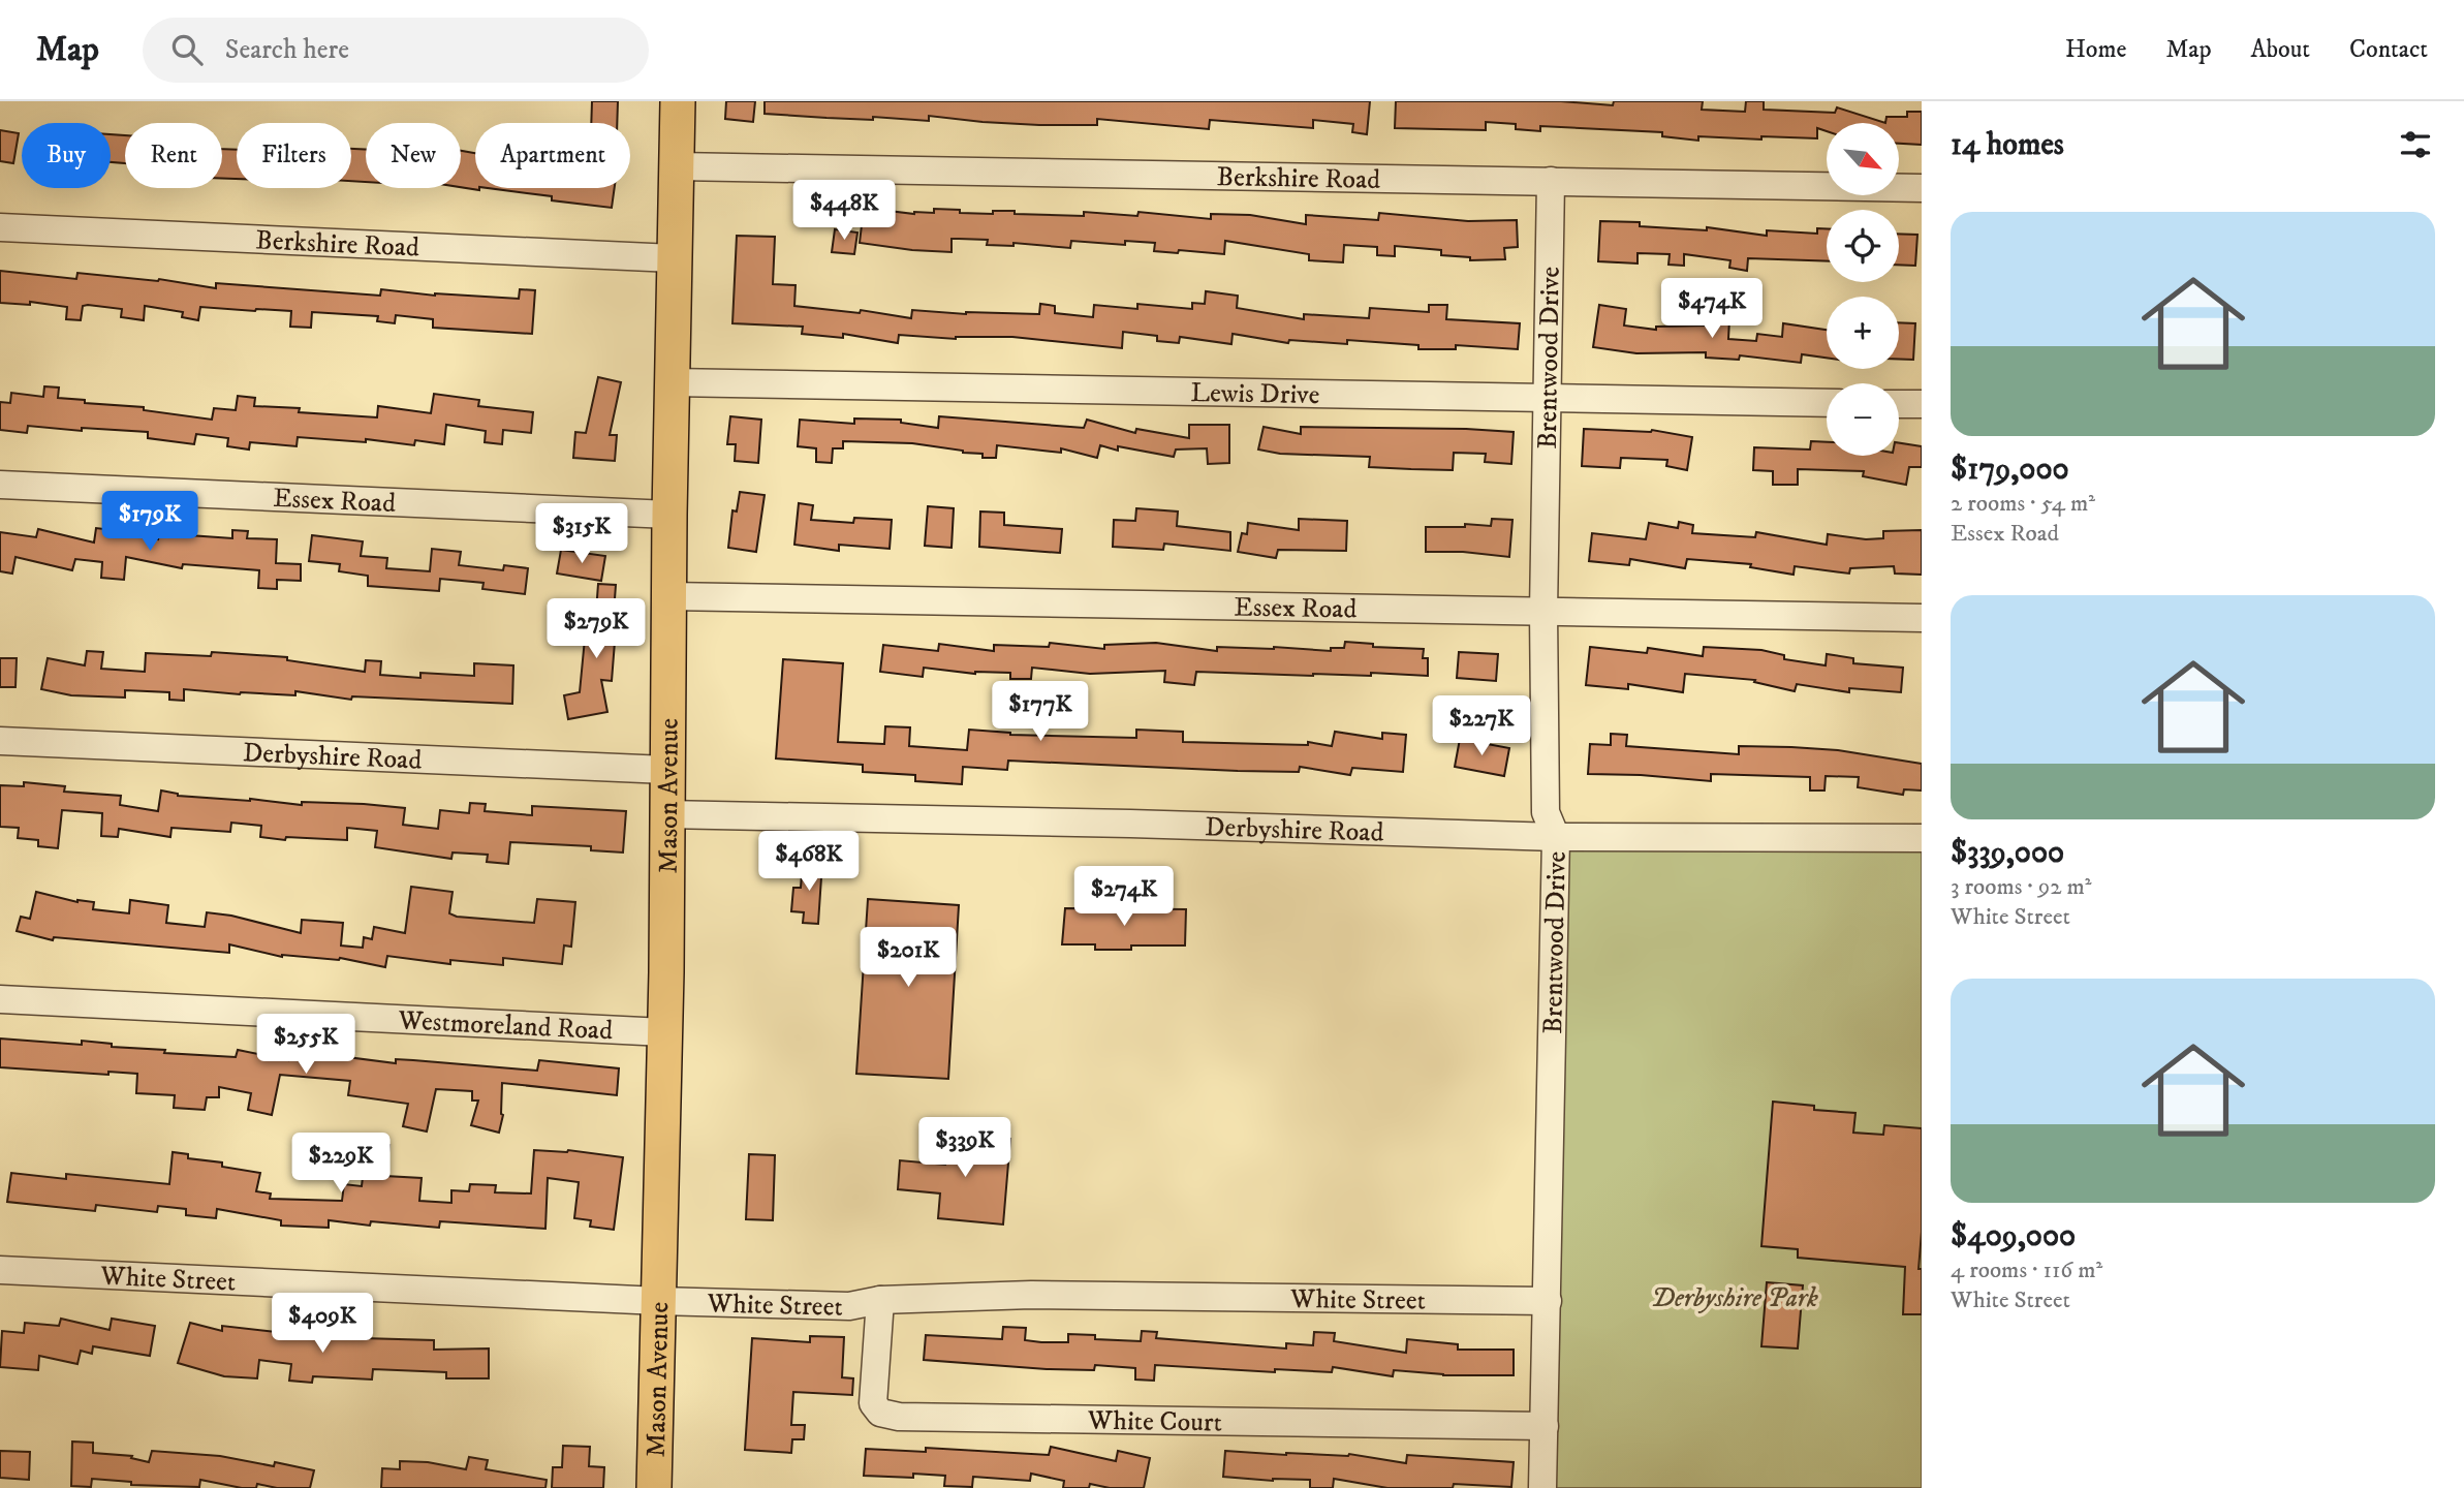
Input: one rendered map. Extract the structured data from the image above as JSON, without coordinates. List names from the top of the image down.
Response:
{
  "streets": {
    "main road": ["Mason Avenue"],
    "street": [
      "Berkshire Road",
      "Brentwood Drive",
      "Lewis Drive",
      "Essex Road",
      "Derbyshire Road",
      "Westmoreland Road",
      "White Street",
      "White Court"
    ]
  },
  "crossings": [
    ["Berkshire Road", "Brentwood Drive"],
    ["Berkshire Road", "Mason Avenue"],
    ["Brentwood Drive", "Lewis Drive"],
    ["Brentwood Drive", "Essex Road"],
    ["Brentwood Drive", "Derbyshire Road"],
    ["Brentwood Drive", "White Street"],
    ["Brentwood Drive", "White Court"],
    ["Lewis Drive", "Mason Avenue"],
    ["Essex Road", "Mason Avenue"],
    ["Derbyshire Road", "Mason Avenue"],
    ["Mason Avenue", "Westmoreland Road"],
    ["Mason Avenue", "White Street"],
    ["White Street", "White Court"]
  ],
  "parks": ["Derbyshire Park"],
  "north": "bottom right",
  "page": {
    "header": "Map",
    "search": "Search here",
    "nav": [
      "Home",
      "Map",
      "About",
      "Contact"
    ],
    "heading": "14 homes",
    "map_buttons": ["+", "−"],
    "chip": [
      "Buy",
      "Rent",
      "Filters",
      "New",
      "Apartment"
    ],
    "price": [
      "$448K",
      "$474K",
      "$179K",
      "$315K",
      "$279K",
      "$177K",
      "$227K",
      "$468K",
      "$274K",
      "$201K",
      "$255K",
      "$339K",
      "$229K",
      "$409K"
    ],
    "list": [
      {
        "name": "$179,000",
        "note": "2 rooms · 54 m² · Essex Road"
      },
      {
        "name": "$339,000",
        "note": "3 rooms · 92 m² · White Street"
      },
      {
        "name": "$409,000",
        "note": "4 rooms · 116 m² · White Street"
      }
    ]
  }
}
